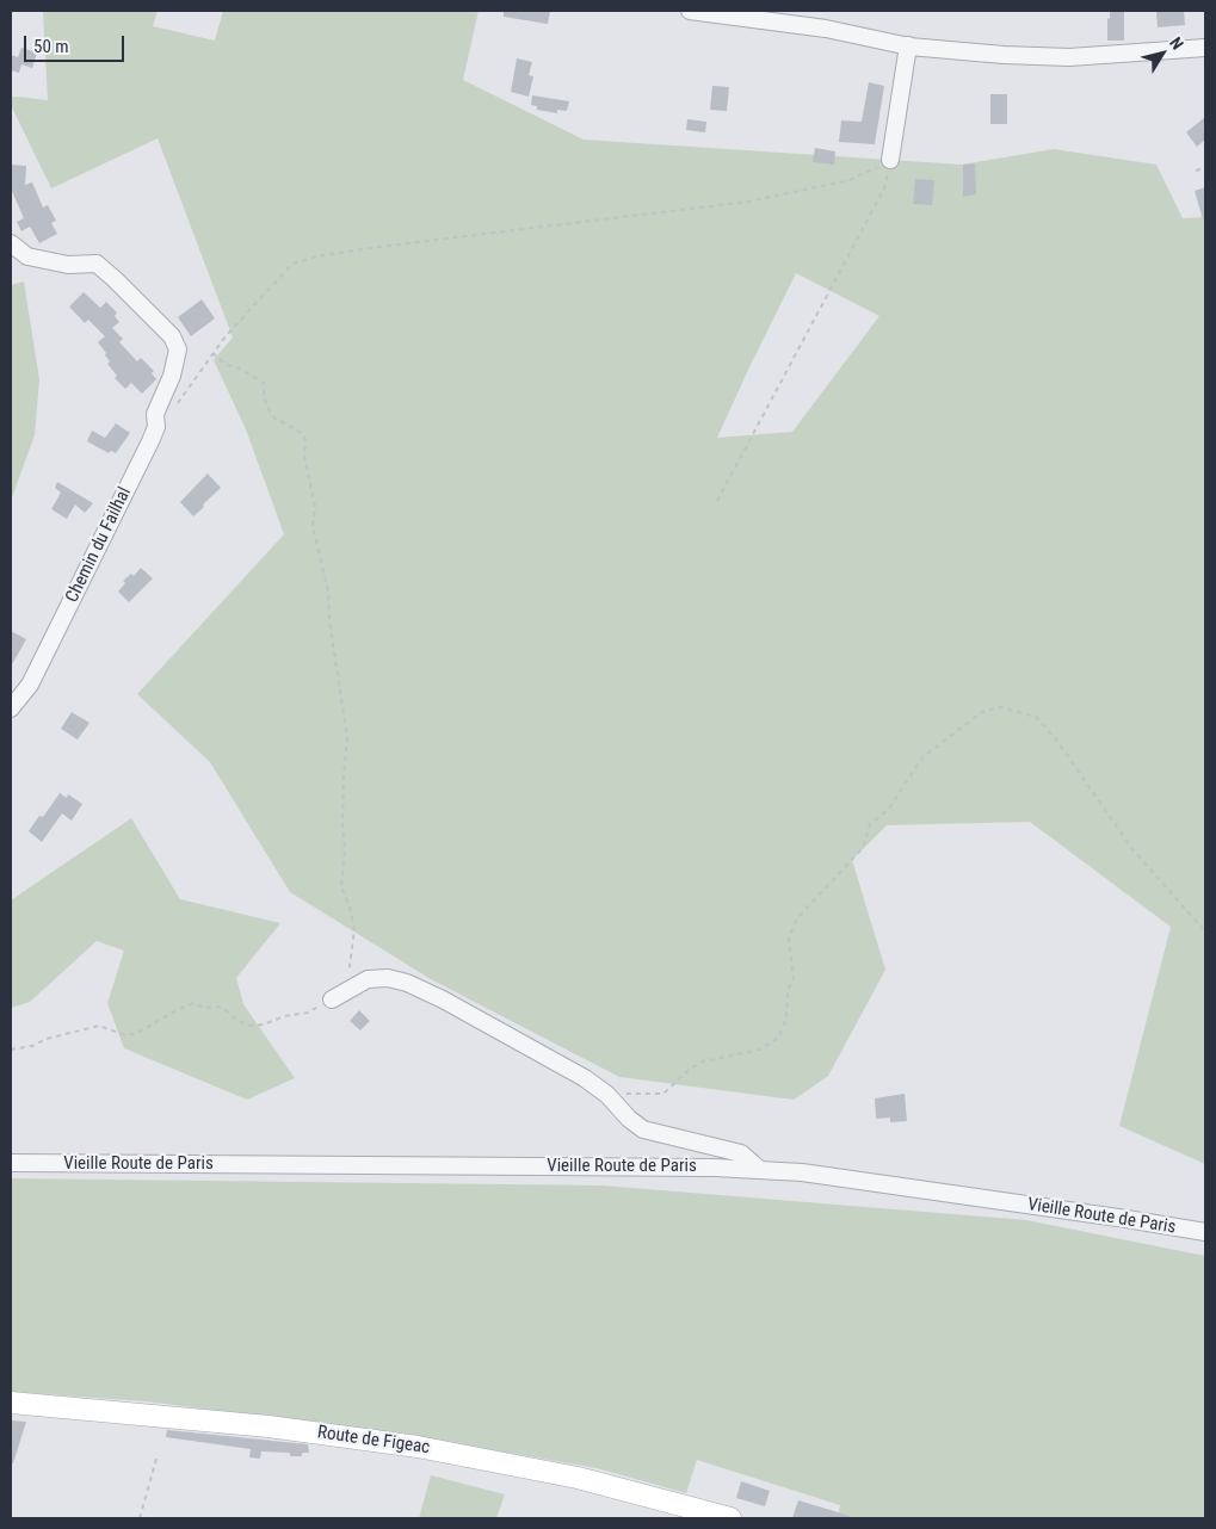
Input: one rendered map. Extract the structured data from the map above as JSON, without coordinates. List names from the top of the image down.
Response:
{
  "streets": {
    "main road": ["Route de Figeac"],
    "street": ["Chemin du Failhal", "Vieille Route de Paris"]
  },
  "scale_bar": "50 m",
  "north": "top right"
}
